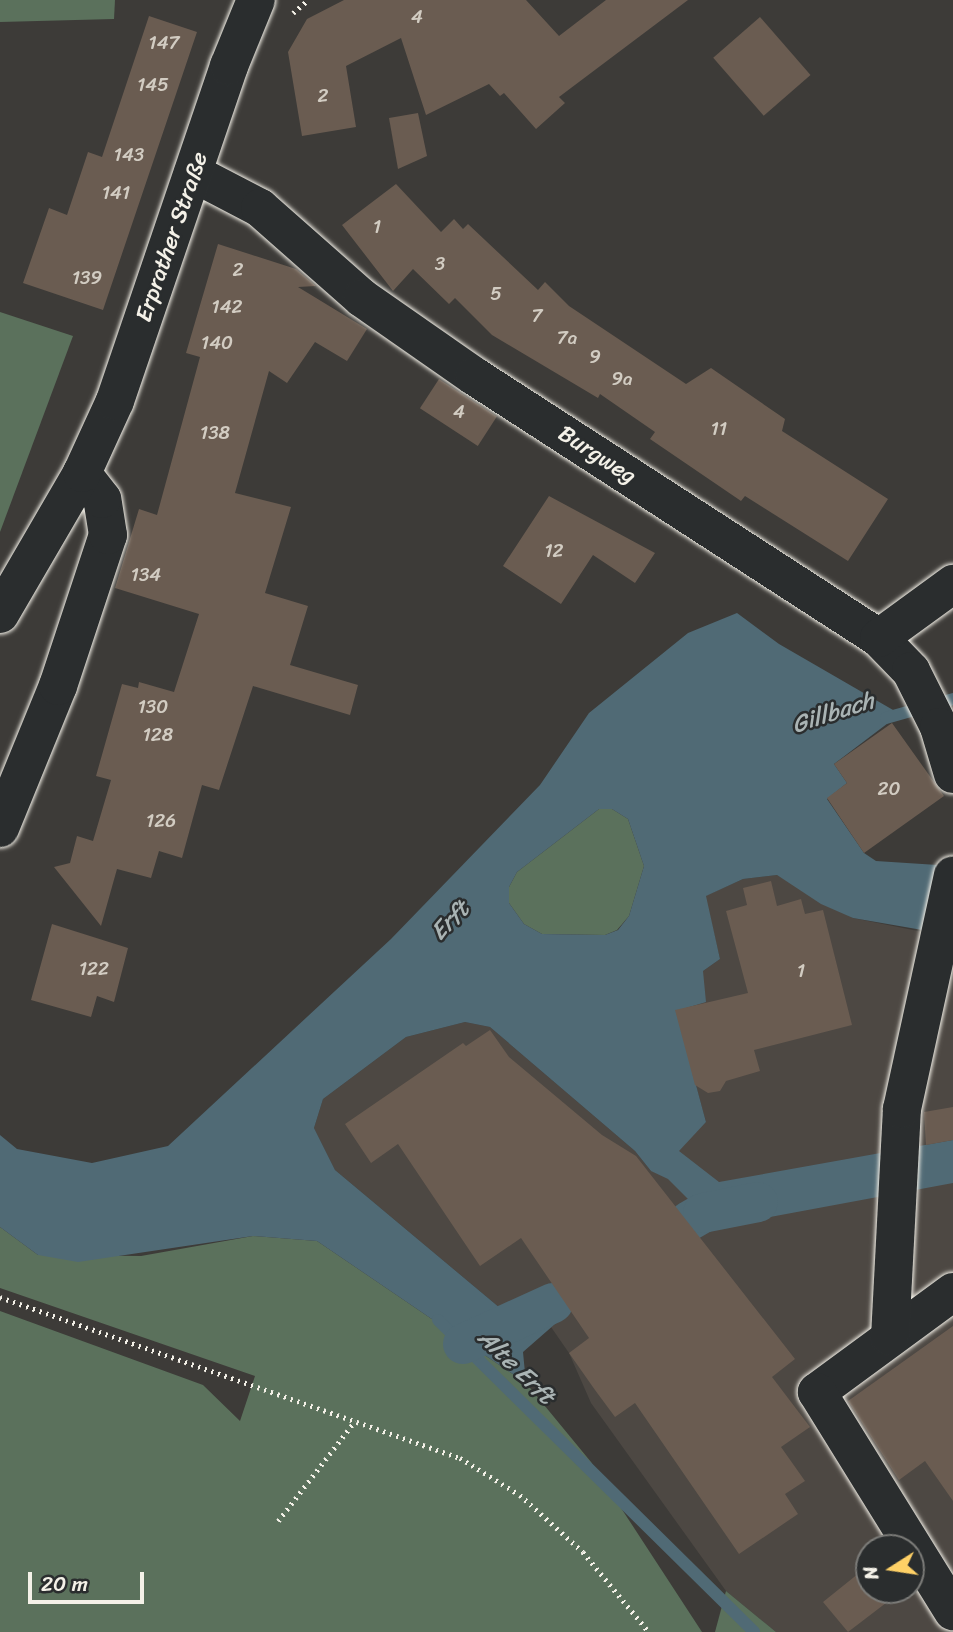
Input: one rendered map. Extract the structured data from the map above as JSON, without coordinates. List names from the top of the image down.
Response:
{
  "streets": {
    "street": ["Erprather Straße", "Burgweg"]
  },
  "crossings": [
    ["Erprather Straße", "Burgweg"]
  ],
  "water": ["Gillbach", "Erft", "Alte Erft"],
  "house_numbers": [
    "4",
    "147",
    "145",
    "2",
    "143",
    "141",
    "1",
    "3",
    "2",
    "139",
    "5",
    "142",
    "7",
    "7a",
    "140",
    "9",
    "9a",
    "4",
    "11",
    "138",
    "12",
    "134",
    "130",
    "128",
    "20",
    "126",
    "122",
    "1"
  ],
  "scale_bar": "20 m",
  "north": "left"
}
